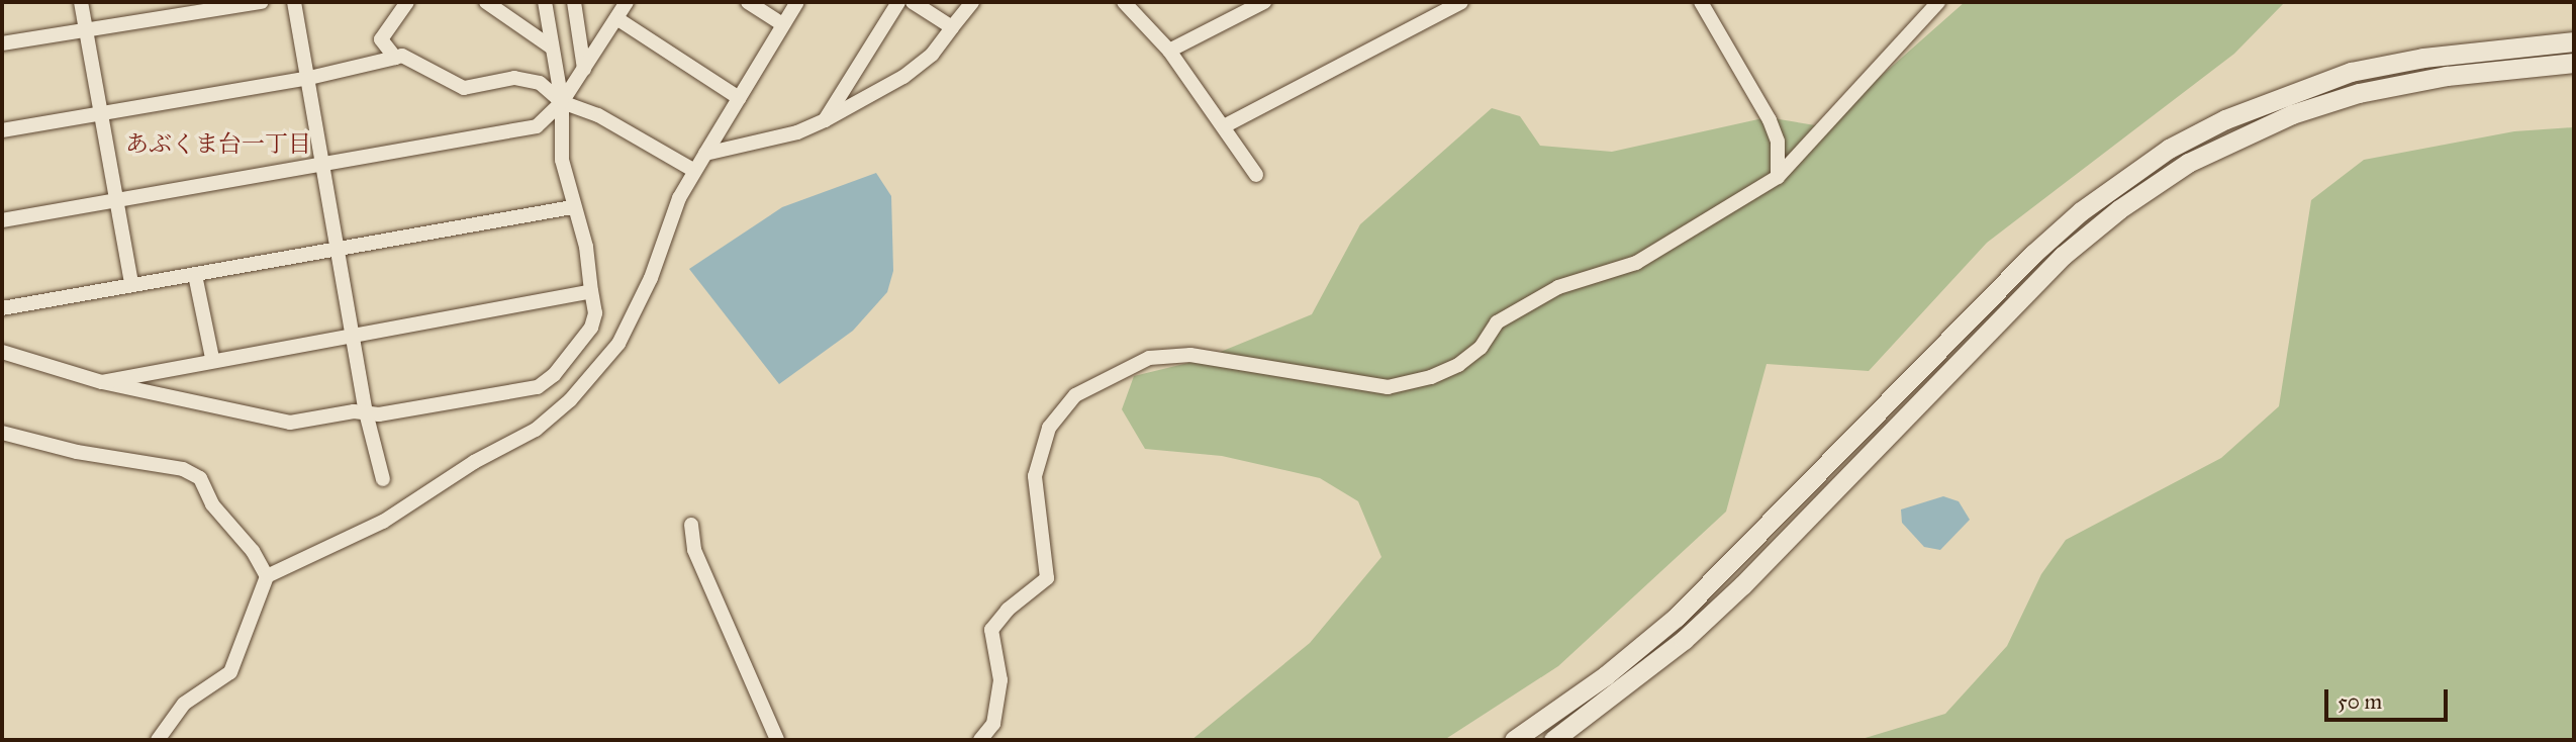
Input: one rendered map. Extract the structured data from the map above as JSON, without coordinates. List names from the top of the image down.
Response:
{
  "districts": ["あぶくま台一丁目"],
  "scale_bar": "50 m"
}
